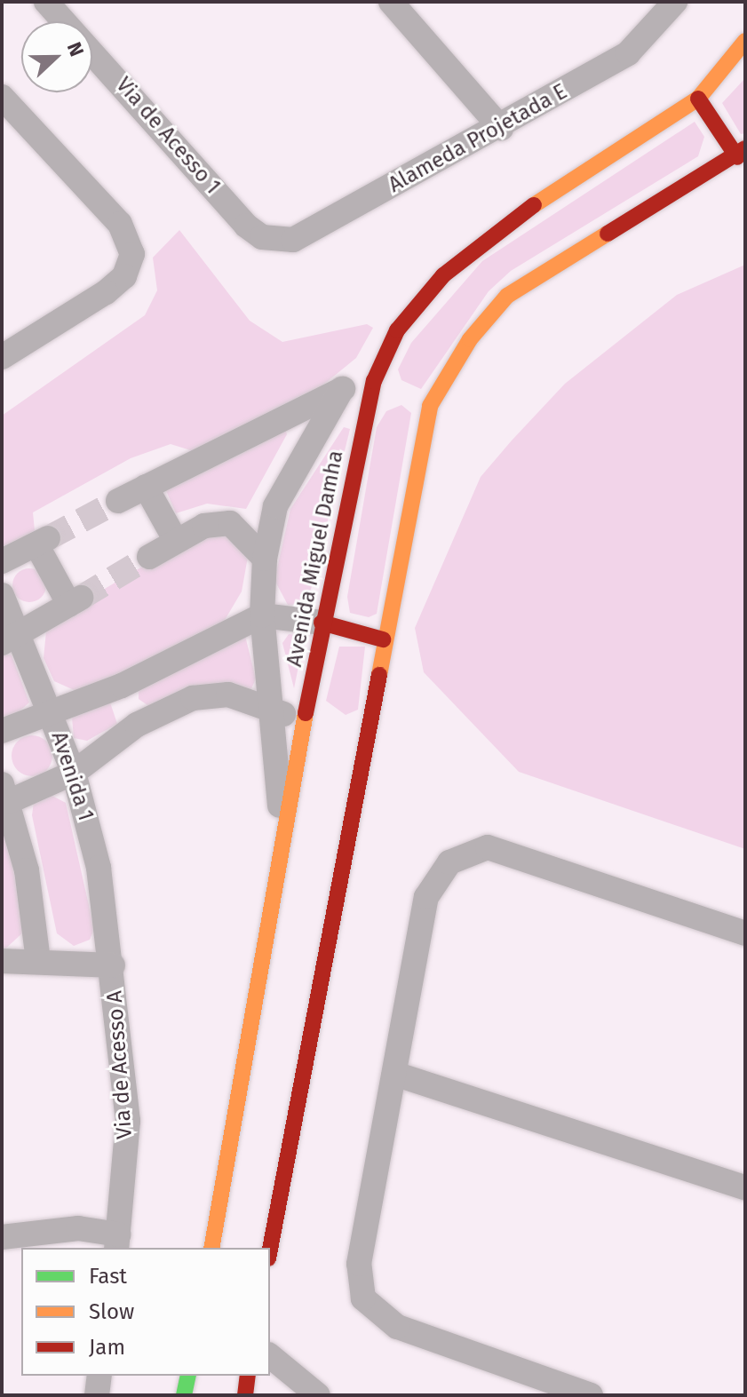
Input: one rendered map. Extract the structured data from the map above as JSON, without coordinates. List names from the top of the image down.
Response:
{
  "streets": {
    "street": [
      "Via de Acesso 1",
      "Alameda Projetada E",
      "Avenida Miguel Damha",
      "Avenida 1",
      "Via de Acesso A"
    ]
  },
  "crossings": [
    ["Via de Acesso 1", "Alameda Projetada E"],
    ["Avenida 1", "Via de Acesso A"]
  ],
  "legend": ["Fast", "Slow", "Jam"],
  "north": "right"
}
